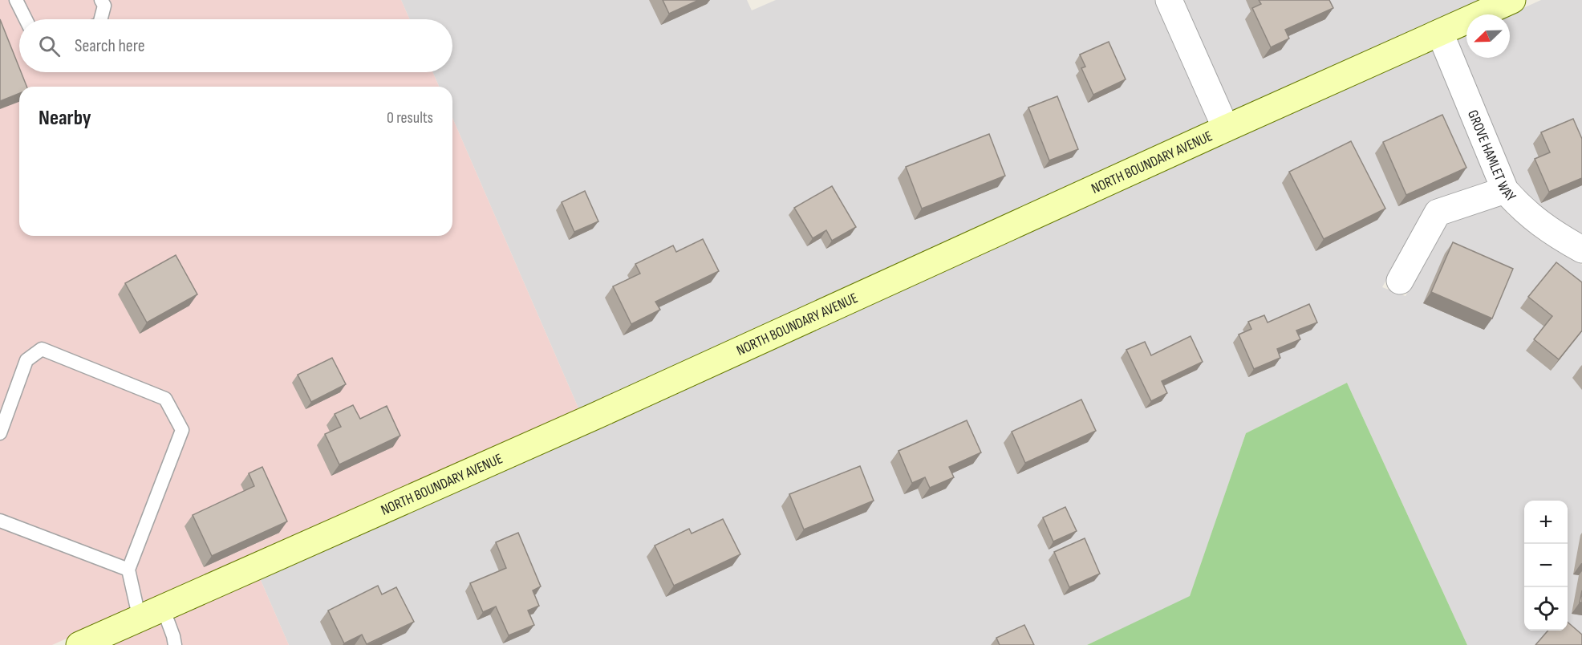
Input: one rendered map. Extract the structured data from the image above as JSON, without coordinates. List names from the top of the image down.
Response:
{
  "streets": {
    "street": ["GROVE HAMLET WAY", "NORTH BOUNDARY AVENUE"]
  },
  "crossings": [
    ["GROVE HAMLET WAY", "NORTH BOUNDARY AVENUE"]
  ],
  "north": "bottom left",
  "page": {
    "search": "Search here",
    "heading": ["Nearby", "0 results"],
    "map_buttons": ["+", "−"]
  }
}
